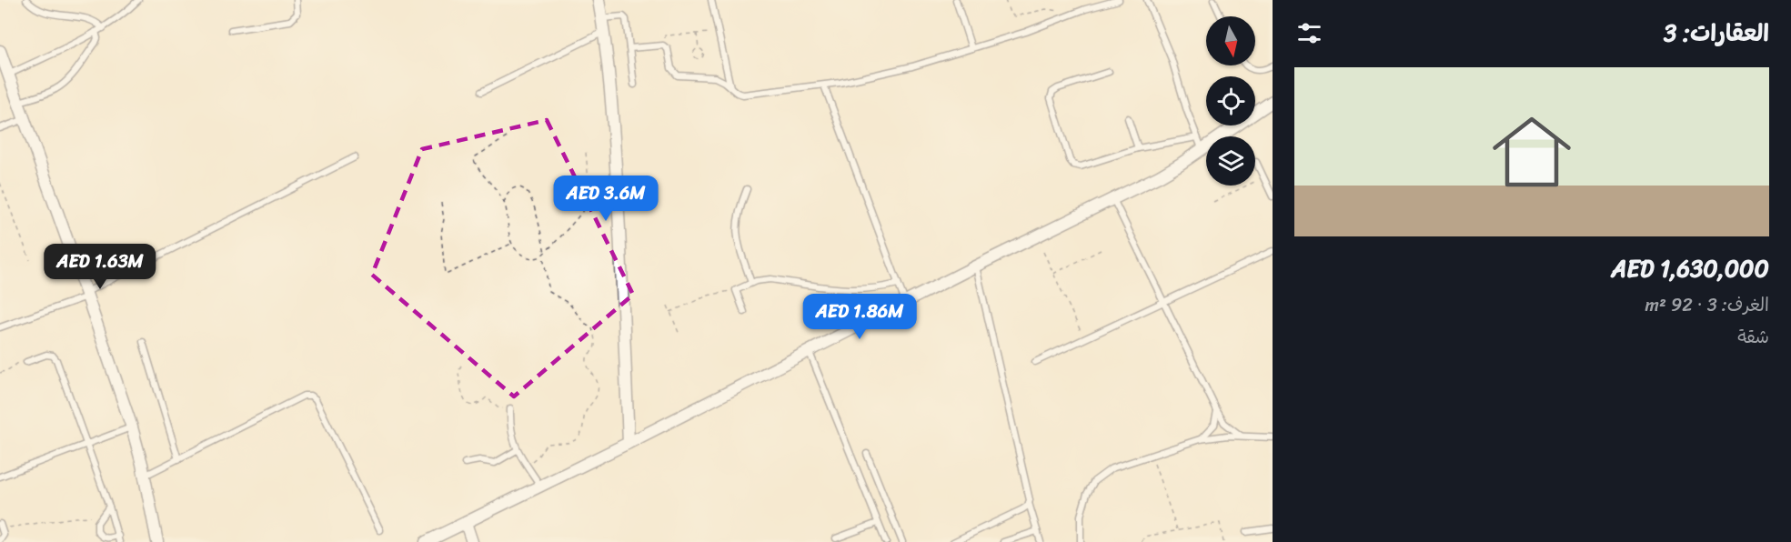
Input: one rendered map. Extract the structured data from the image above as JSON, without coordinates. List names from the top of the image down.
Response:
{
  "north": "bottom",
  "page": {
    "heading": "العقارات: 3",
    "list": [
      {
        "name": "AED 1,630,000",
        "note": "الغرف: 3 · 92 m² · شقة"
      }
    ],
    "price": ["AED 3.6M", "AED 1.63M", "AED 1.86M"]
  }
}
